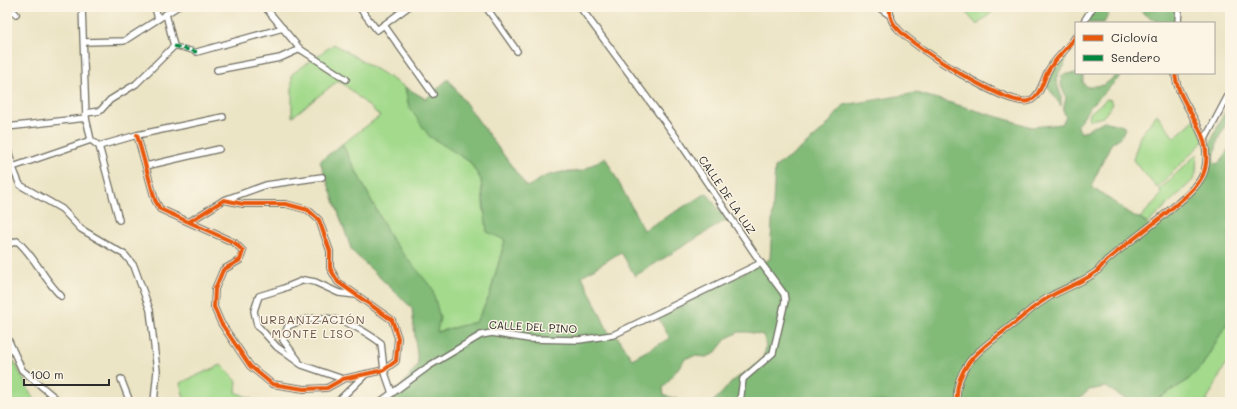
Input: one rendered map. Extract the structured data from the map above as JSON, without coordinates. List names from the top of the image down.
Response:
{
  "streets": {
    "street": ["CALLE DE LA LUZ", "CALLE DEL PINO"]
  },
  "crossings": [
    ["CALLE DE LA LUZ", "CALLE DEL PINO"]
  ],
  "districts": ["URBANIZACIÓN MONTE LISO"],
  "legend": ["Ciclovía", "Sendero"],
  "scale_bar": "100 m"
}
